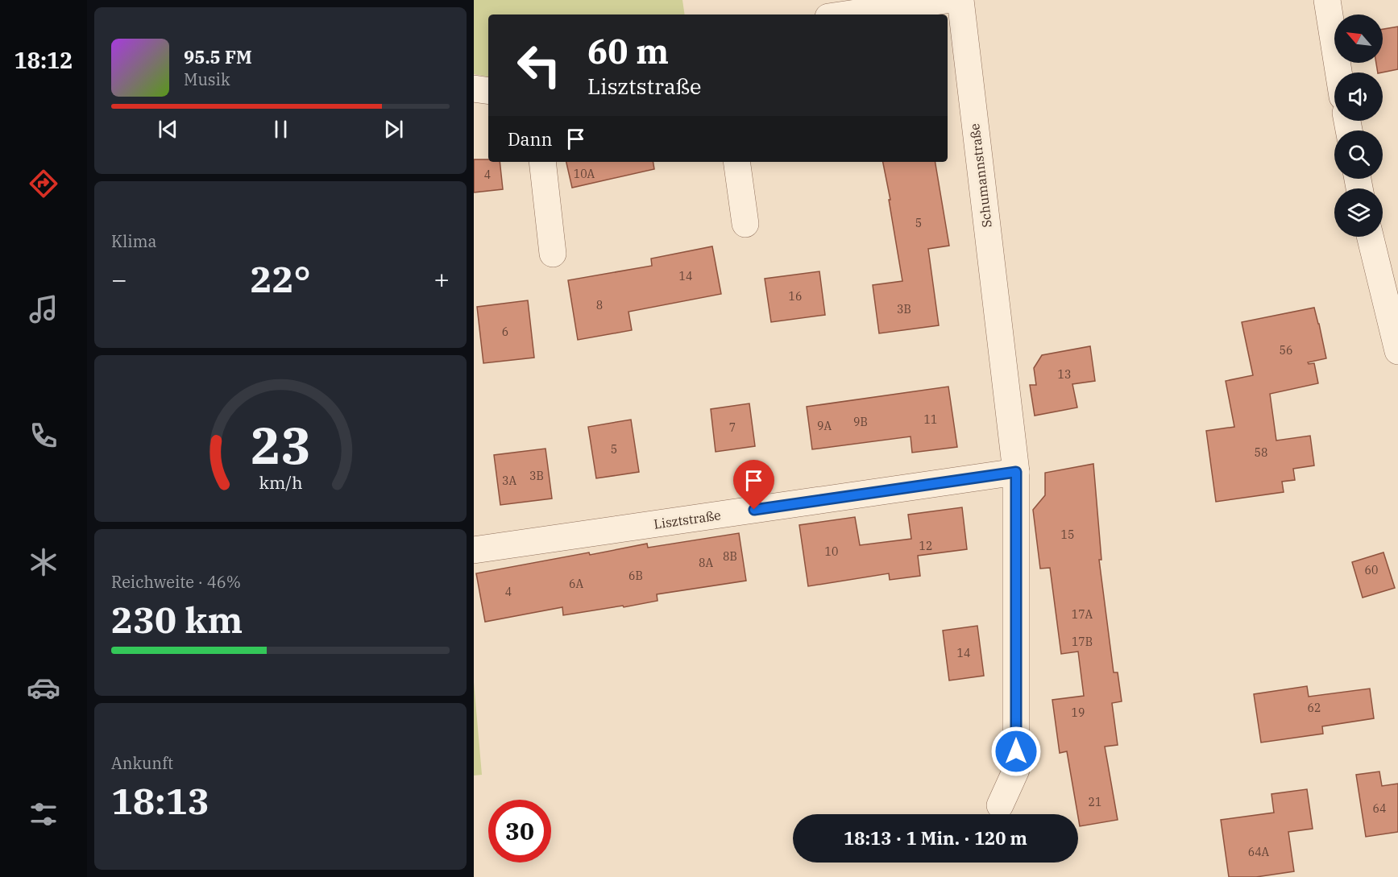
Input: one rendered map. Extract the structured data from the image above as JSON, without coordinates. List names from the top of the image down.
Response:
{
  "streets": {
    "street": ["Schumannstraße", "Lisztstraße"]
  },
  "crossings": [
    ["Schumannstraße", "Lisztstraße"]
  ],
  "house_numbers": [
    "10A",
    "4",
    "5",
    "14",
    "16",
    "8",
    "3B",
    "6",
    "56",
    "13",
    "11",
    "9B",
    "9A",
    "7",
    "5",
    "58",
    "3B",
    "3A",
    "15",
    "12",
    "10",
    "8B",
    "8A",
    "60",
    "6B",
    "6A",
    "4",
    "17A",
    "17B",
    "14",
    "62",
    "19",
    "21",
    "64",
    "64A"
  ],
  "north": "top left",
  "page": {
    "tabs": "18:12",
    "turn": ["60 m", "Lisztstraße"],
    "song": ["95.5 FM", "Musik"],
    "then": "Dann",
    "tile": [
      "Klima",
      ["Reichweite · 46%", "230 km"],
      ["Ankunft", "18:13"]
    ],
    "heat": ["−", "22°", "+"],
    "limit": "30",
    "trip": "18:13 · 1 Min. · 120 m",
    "gauge": ["23", "km/h"]
  }
}
